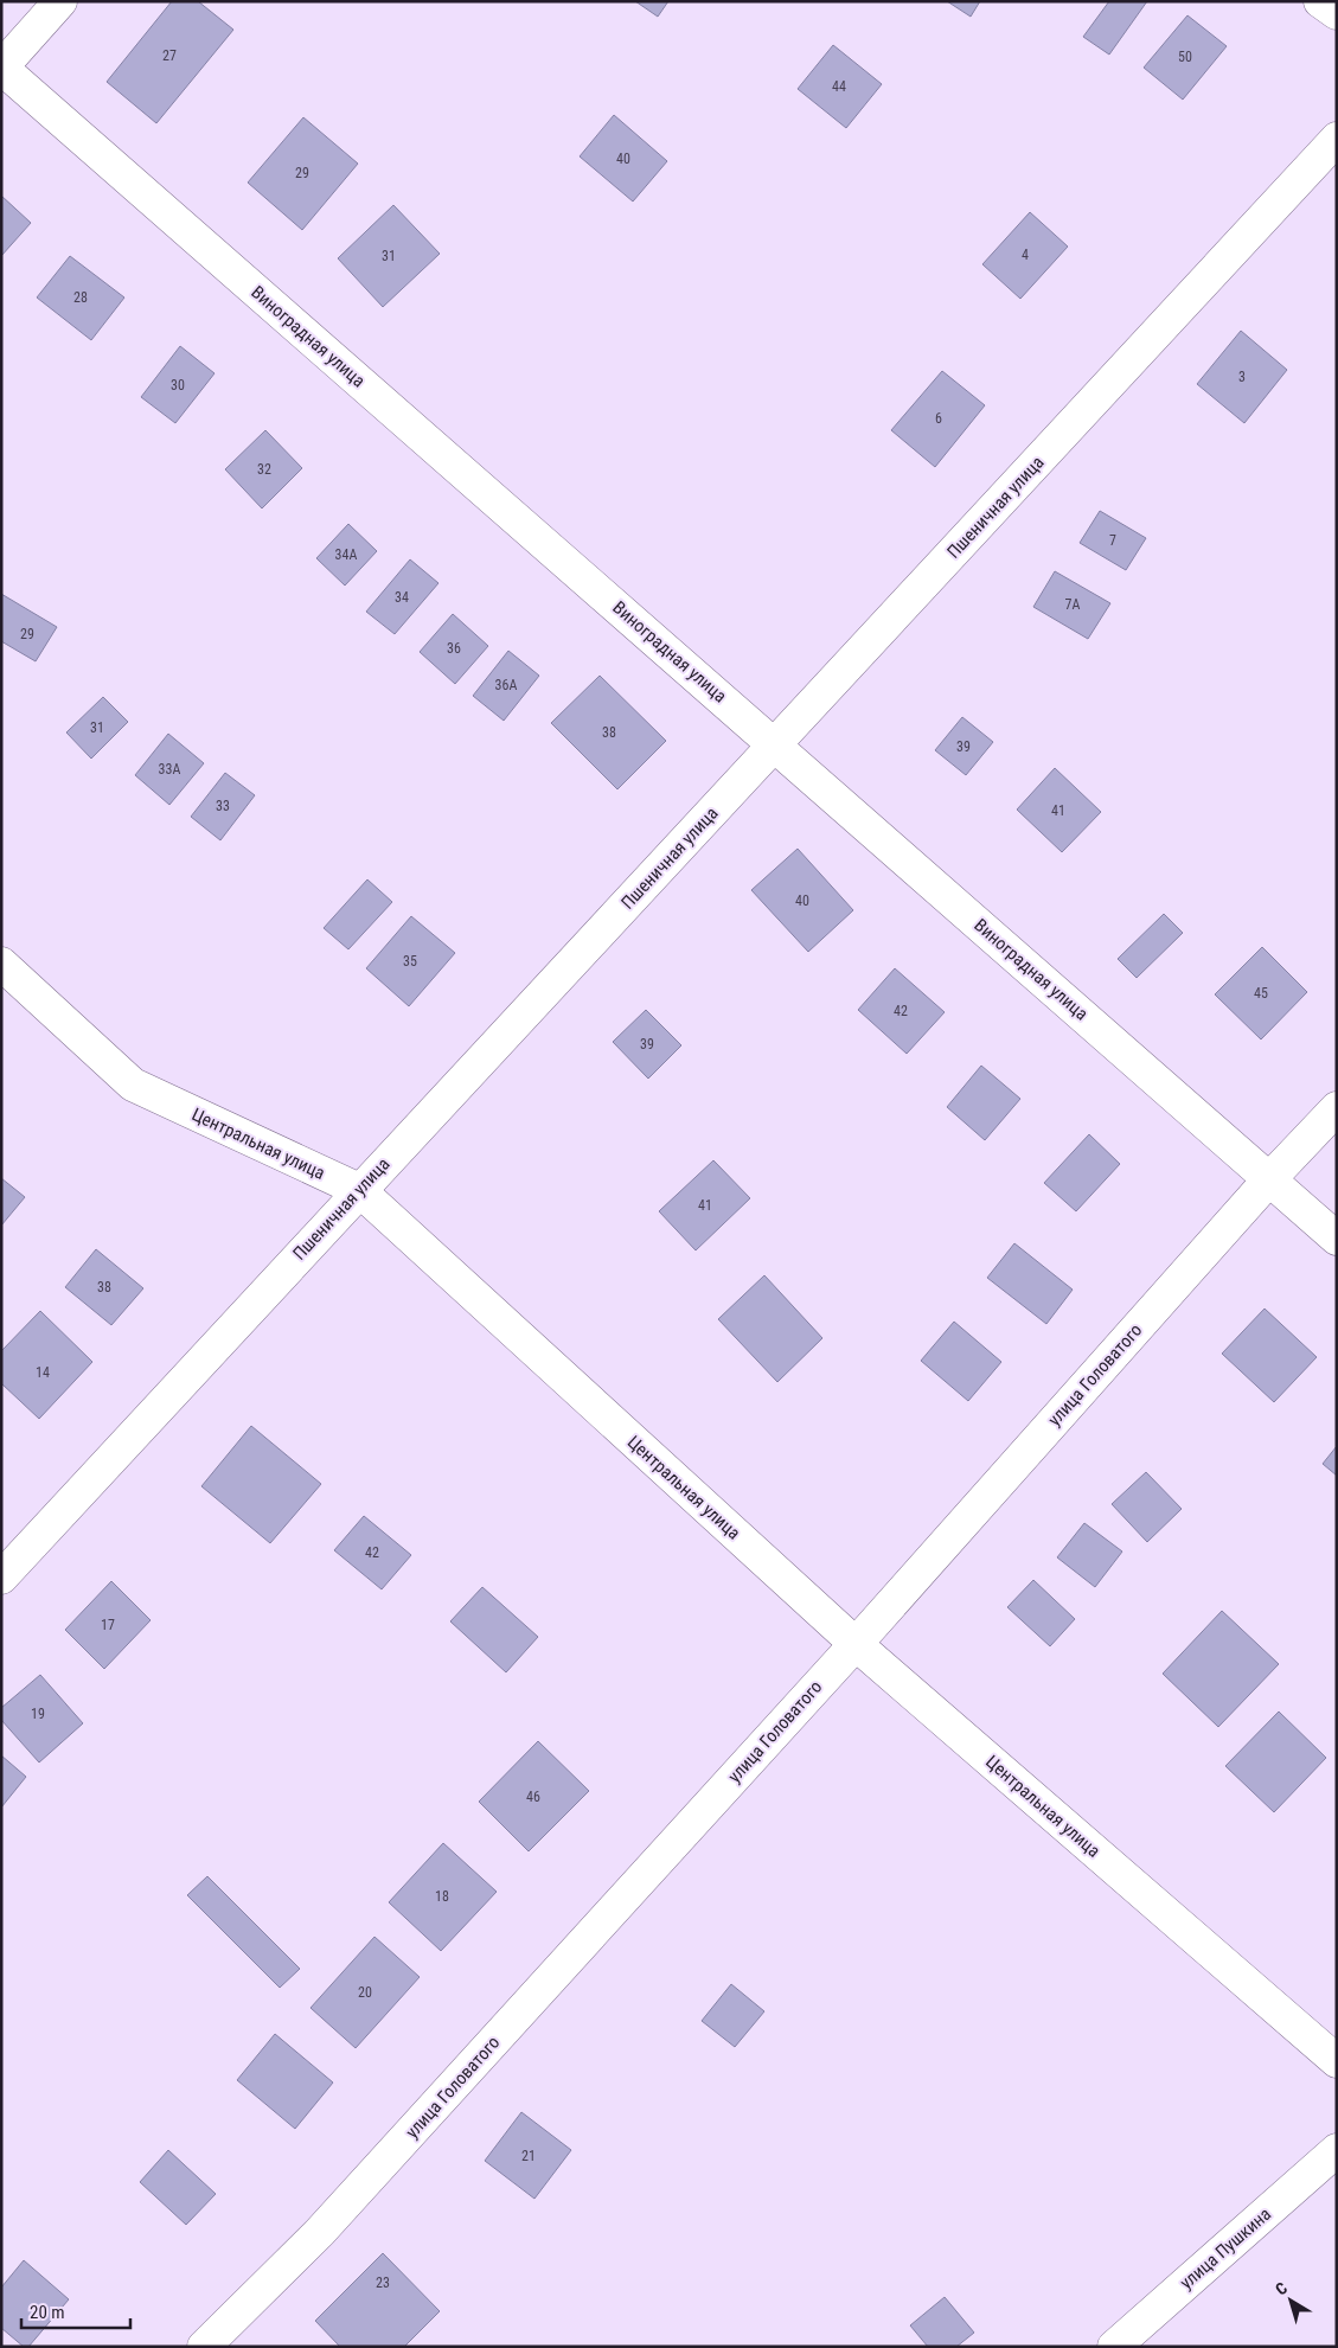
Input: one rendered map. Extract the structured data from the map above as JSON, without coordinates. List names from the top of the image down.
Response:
{
  "streets": {
    "street": [
      "Виноградная улица",
      "Пшеничная улица",
      "Центральная улица",
      "улица Головатого",
      "улица Пушкина"
    ]
  },
  "crossings": [
    ["Виноградная улица", "Пшеничная улица"],
    ["Виноградная улица", "улица Головатого"],
    ["Пшеничная улица", "Центральная улица"],
    ["Центральная улица", "улица Головатого"]
  ],
  "house_numbers": [
    "27",
    "50",
    "44",
    "40",
    "29",
    "4",
    "31",
    "28",
    "3",
    "30",
    "6",
    "32",
    "7",
    "34А",
    "34",
    "7А",
    "29",
    "36",
    "36А",
    "31",
    "38",
    "39",
    "33А",
    "33",
    "41",
    "40",
    "35",
    "45",
    "42",
    "39",
    "41",
    "38",
    "14",
    "42",
    "17",
    "19",
    "46",
    "18",
    "20",
    "21",
    "23"
  ],
  "scale_bar": "20 m",
  "north": "top left"
}
